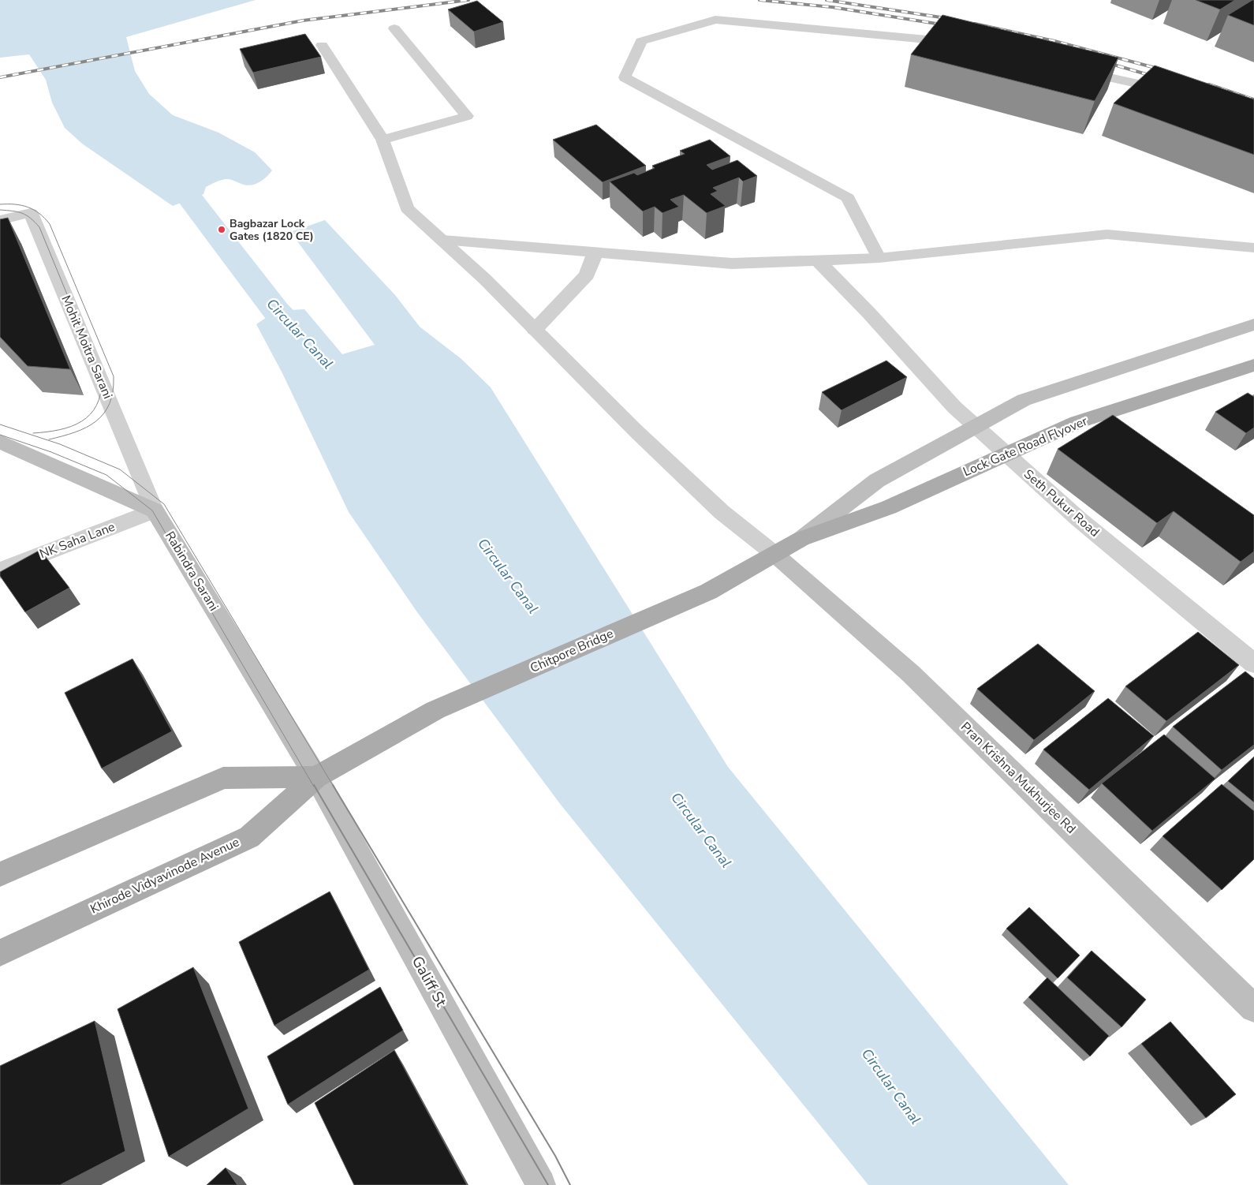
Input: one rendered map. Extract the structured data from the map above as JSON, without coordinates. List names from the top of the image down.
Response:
{
  "streets": {
    "main road": [
      "Lock Gate Road Flyover",
      "Rabindra Sarani",
      "Chitpore Bridge",
      "Pran Krishna Mukhurjee Rd",
      "Khirode Vidyavinode Avenue",
      "Galiff St"
    ],
    "street": ["Seth Pukur Road", "NK Saha Lane"],
    "lane": ["Mohit Moitra Sarani"]
  },
  "crossings": [
    ["Mohit Moitra Sarani", "NK Saha Lane"],
    ["Mohit Moitra Sarani", "Rabindra Sarani"],
    ["Lock Gate Road Flyover", "Chitpore Bridge"],
    ["Lock Gate Road Flyover", "Pran Krishna Mukhurjee Rd"],
    ["NK Saha Lane", "Rabindra Sarani"],
    ["Rabindra Sarani", "Chitpore Bridge"],
    ["Rabindra Sarani", "Khirode Vidyavinode Avenue"],
    ["Rabindra Sarani", "Galiff St"],
    ["Chitpore Bridge", "Pran Krishna Mukhurjee Rd"],
    ["Chitpore Bridge", "Khirode Vidyavinode Avenue"],
    ["Chitpore Bridge", "Galiff St"],
    ["Khirode Vidyavinode Avenue", "Galiff St"]
  ],
  "water": ["Circular Canal"],
  "places": ["Bagbazar Lock Gates (1820 CE)"]
}
